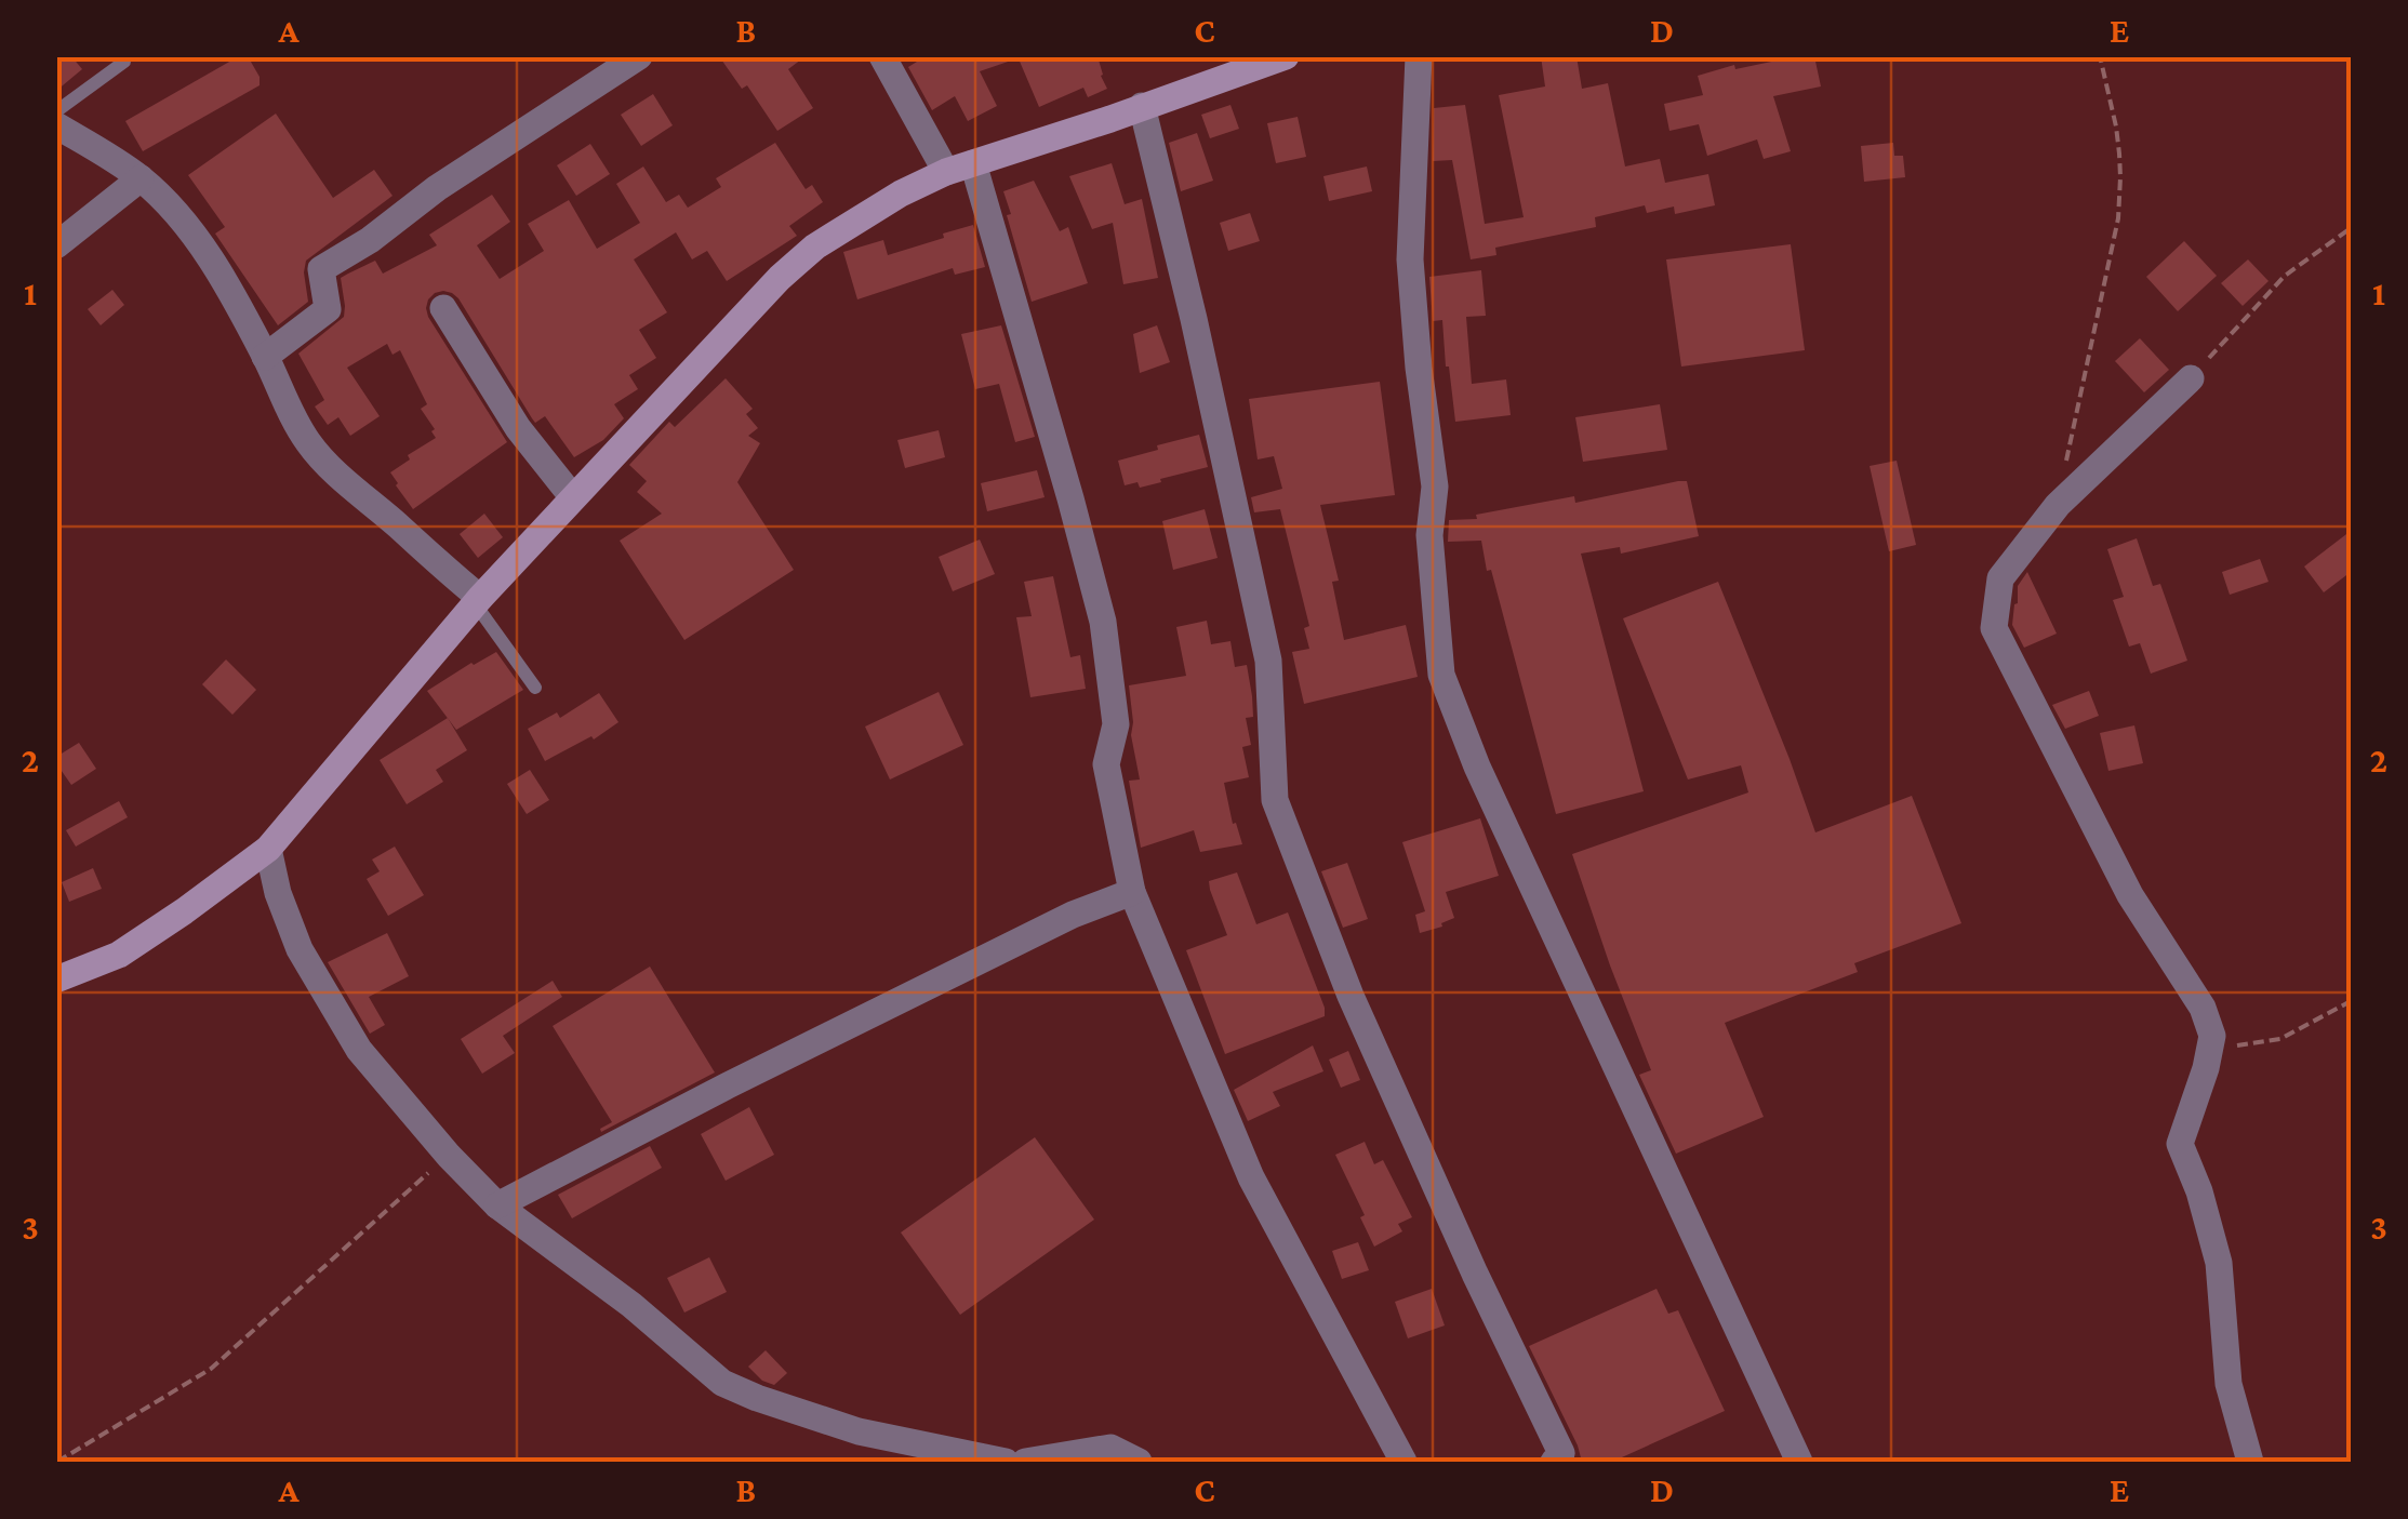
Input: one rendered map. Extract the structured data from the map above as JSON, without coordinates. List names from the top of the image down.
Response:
{
  "grid": {
    "columns": [
      "A",
      "B",
      "C",
      "D",
      "E"
    ],
    "rows": ["1", "2", "3"]
  }
}
